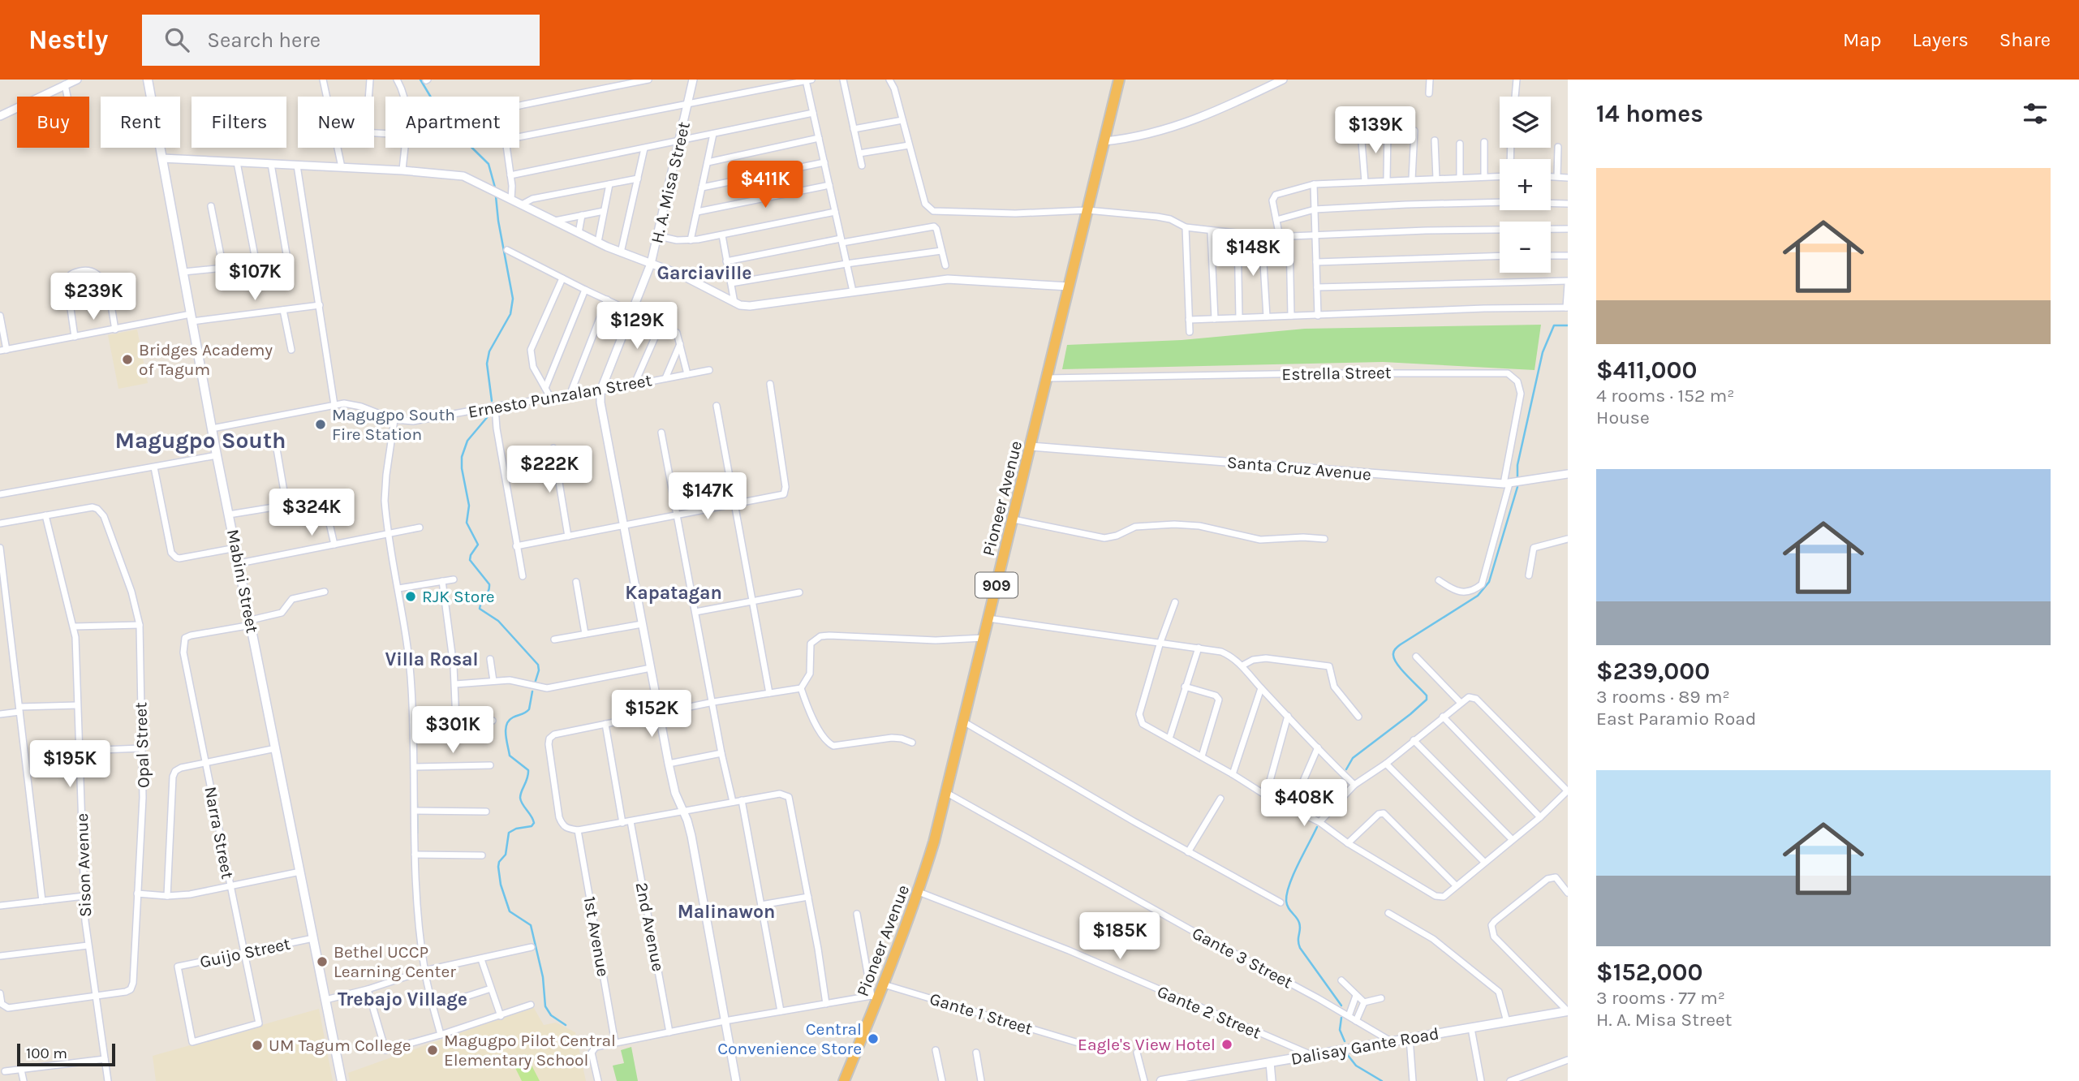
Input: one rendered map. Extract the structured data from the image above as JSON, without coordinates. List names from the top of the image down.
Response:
{
  "streets": {
    "highway": ["Pioneer Avenue", "909"],
    "main road": ["Mabini Street", "Dalisay Gante Road"],
    "street": [
      "H. A. Misa Street",
      "Estrella Street",
      "Ernesto Punzalan Street",
      "Santa Cruz Avenue",
      "Opal Street",
      "Narra Street",
      "Sison Avenue",
      "2nd Avenue",
      "1st Avenue",
      "Guijo Street",
      "Gante 3 Street",
      "Gante 2 Street",
      "Gante 1 Street"
    ]
  },
  "crossings": [
    ["H. A. Misa Street", "Ernesto Punzalan Street"],
    ["Estrella Street", "Santa Cruz Avenue"],
    ["Estrella Street", "Pioneer Avenue"],
    ["Ernesto Punzalan Street", "Mabini Street"],
    ["Santa Cruz Avenue", "Pioneer Avenue"],
    ["Pioneer Avenue", "Gante 3 Street"],
    ["Pioneer Avenue", "Gante 2 Street"],
    ["Pioneer Avenue", "Gante 1 Street"],
    ["Mabini Street", "Narra Street"],
    ["Mabini Street", "Guijo Street"],
    ["Opal Street", "Sison Avenue"],
    ["Narra Street", "Guijo Street"],
    ["Gante 3 Street", "Dalisay Gante Road"],
    ["Gante 2 Street", "Dalisay Gante Road"]
  ],
  "districts": [
    "Garciaville",
    "Magugpo South",
    "Kapatagan",
    "Villa Rosal",
    "Malinawon",
    "Trebajo Village"
  ],
  "places": [
    "Bridges Academy of Tagum",
    "Magugpo South Fire Station",
    "RJK Store",
    "Bethel UCCP Learning Center",
    "Central Convenience Store",
    "Eagle's View Hotel",
    "UM Tagum College",
    "Magugpo Pilot Central Elementary School"
  ],
  "scale_bar": "100 m",
  "page": {
    "header": "Nestly",
    "search": "Search here",
    "nav": ["Map", "Layers", "Share"],
    "heading": "14 homes",
    "map_buttons": ["+", "−"],
    "chip": [
      "Buy",
      "Rent",
      "Filters",
      "New",
      "Apartment"
    ],
    "price": [
      "$139K",
      "$411K",
      "$148K",
      "$107K",
      "$239K",
      "$129K",
      "$222K",
      "$147K",
      "$324K",
      "$152K",
      "$301K",
      "$195K",
      "$408K",
      "$185K"
    ],
    "list": [
      {
        "name": "$411,000",
        "note": "4 rooms · 152 m² · House"
      },
      {
        "name": "$239,000",
        "note": "3 rooms · 89 m² · East Paramio Road"
      },
      {
        "name": "$152,000",
        "note": "3 rooms · 77 m² · H. A. Misa Street"
      }
    ],
    "scale": "100 m"
  }
}
